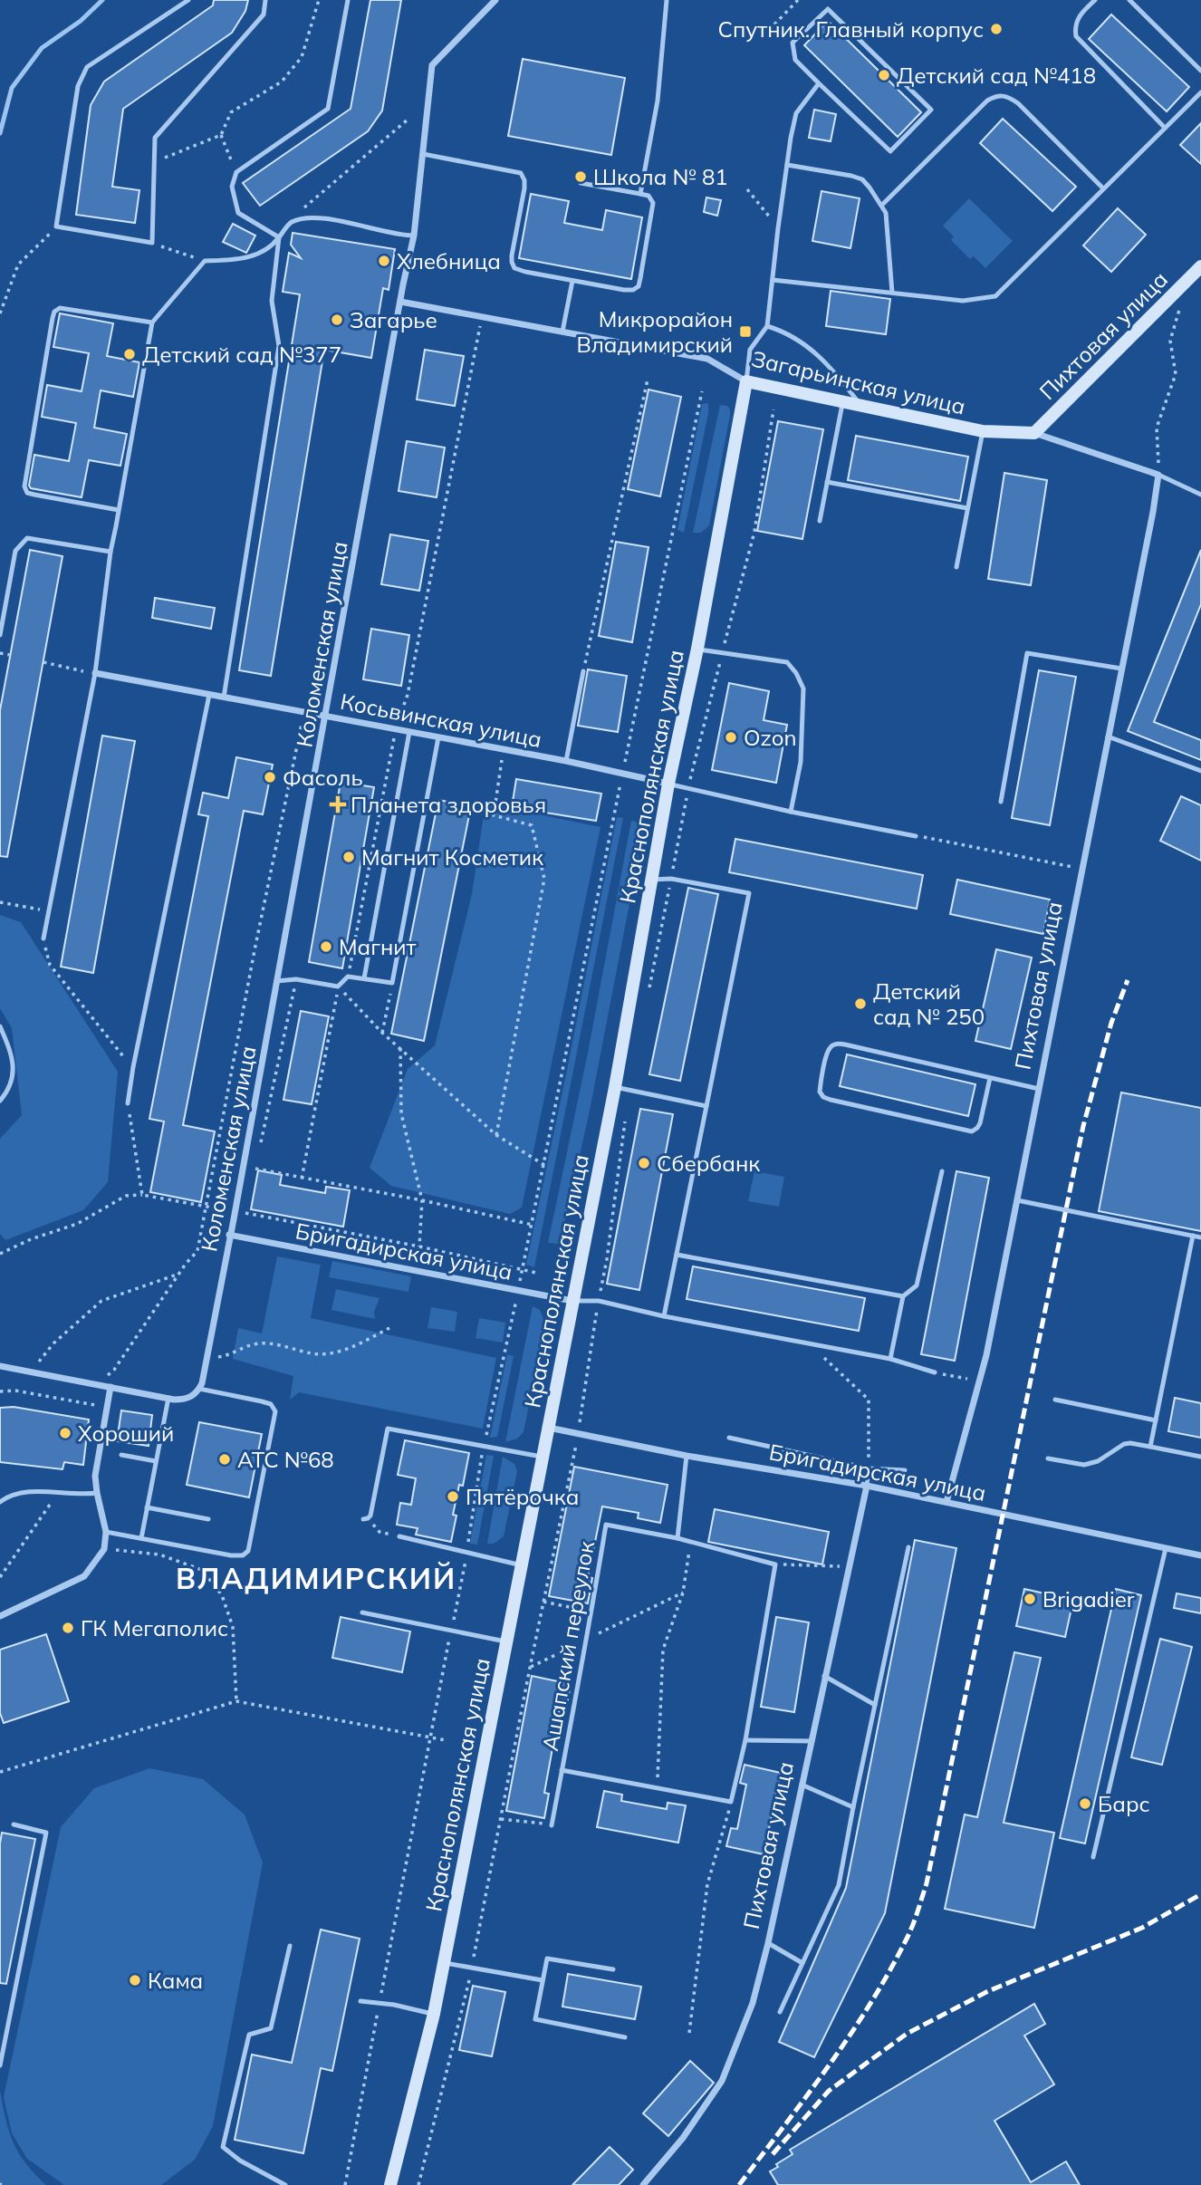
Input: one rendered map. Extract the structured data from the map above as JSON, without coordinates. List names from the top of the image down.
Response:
{
  "streets": {
    "main road": ["Пихтовая улица", "Загарьинская улица", "Краснополянская улица"],
    "street": ["Коломенская улица", "Косьвинская улица", "Бригадирская улица"],
    "lane": ["Ашапский переулок"]
  },
  "crossings": [
    ["Пихтовая улица", "Загарьинская улица"],
    ["Пихтовая улица", "Бригадирская улица"],
    ["Загарьинская улица", "Коломенская улица"],
    ["Загарьинская улица", "Краснополянская улица"],
    ["Коломенская улица", "Косьвинская улица"],
    ["Коломенская улица", "Бригадирская улица"],
    ["Косьвинская улица", "Краснополянская улица"],
    ["Краснополянская улица", "Бригадирская улица"]
  ],
  "districts": ["ВЛАДИМИРСКИЙ"],
  "places": {
    "other": [
      "Спутник. Главный корпус",
      "Детский сад №418",
      "Школа № 81",
      "Хлебница",
      "Загарье",
      "Детский сад №377",
      "Ozon",
      "Фасоль",
      "Магнит Косметик",
      "Магнит",
      "Детский сад № 250",
      "Сбербанк",
      "Хороший",
      "АТС №68",
      "Пятёрочка",
      "Brigadier",
      "ГК Мегаполис",
      "Барс",
      "Кама"
    ],
    "transit": ["Микрорайон Владимирский"],
    "health": ["Планета здоровья"]
  }
}
